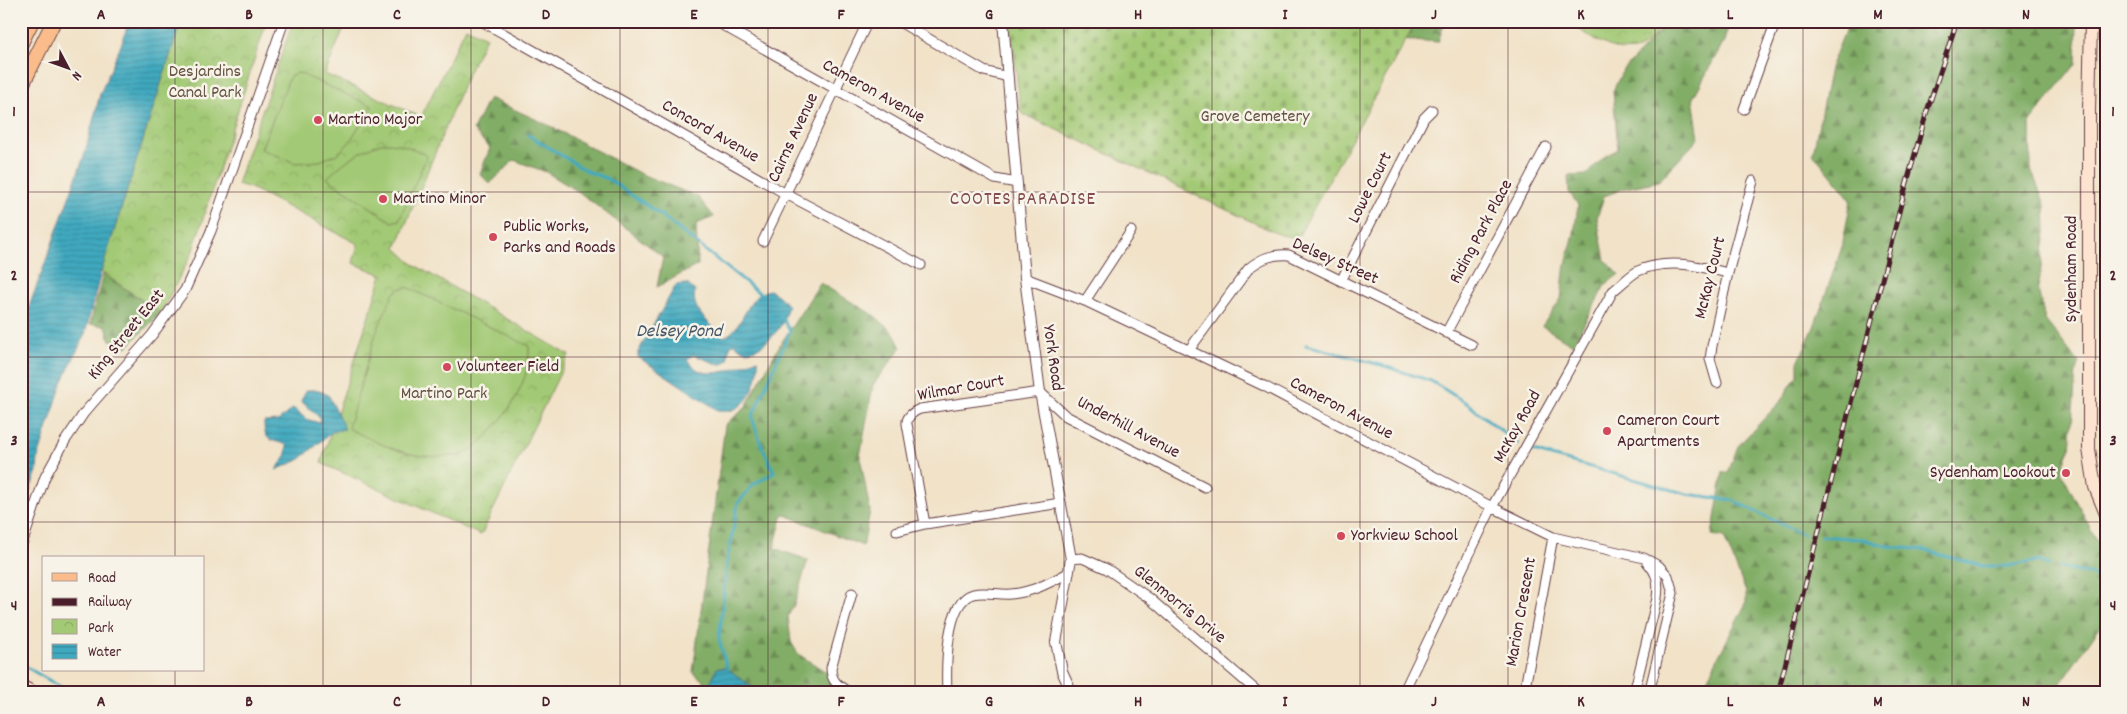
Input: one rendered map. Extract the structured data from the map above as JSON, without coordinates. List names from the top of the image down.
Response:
{
  "streets": {
    "main road": ["Sydenham Road"],
    "street": [
      "Cameron Avenue",
      "Concord Avenue",
      "Cairns Avenue",
      "Lowe Court",
      "Riding Park Place",
      "Delsey Street",
      "McKay Court",
      "King Street East",
      "York Road",
      "Wilmar Court",
      "McKay Road",
      "Underhill Avenue",
      "Glenmorris Drive",
      "Marion Crescent"
    ]
  },
  "crossings": [
    ["Cameron Avenue", "Cairns Avenue"],
    ["Cameron Avenue", "Delsey Street"],
    ["Cameron Avenue", "York Road"],
    ["Cameron Avenue", "McKay Road"],
    ["Cameron Avenue", "Marion Crescent"],
    ["Concord Avenue", "Cairns Avenue"],
    ["Lowe Court", "Delsey Street"],
    ["Riding Park Place", "Delsey Street"],
    ["McKay Court", "McKay Road"],
    ["York Road", "Wilmar Court"],
    ["York Road", "Underhill Avenue"],
    ["York Road", "Glenmorris Drive"],
    ["Wilmar Court", "Underhill Avenue"]
  ],
  "districts": ["COOTES PARADISE"],
  "water": ["Delsey Pond"],
  "parks": ["Desjardins Canal Park", "Grove Cemetery", "Martino Park"],
  "places": [
    "Martino Major",
    "Martino Minor",
    "Public Works, Parks and Roads",
    "Volunteer Field",
    "Cameron Court Apartments",
    "Sydenham Lookout",
    "Yorkview School"
  ],
  "legend": [
    "Road",
    "Railway",
    "Park",
    "Water"
  ],
  "north": "bottom right",
  "grid": {
    "columns": [
      "A",
      "B",
      "C",
      "D",
      "E",
      "F",
      "G",
      "H",
      "I",
      "J",
      "K",
      "L",
      "M",
      "N"
    ],
    "rows": [
      "1",
      "2",
      "3",
      "4"
    ]
  }
}
